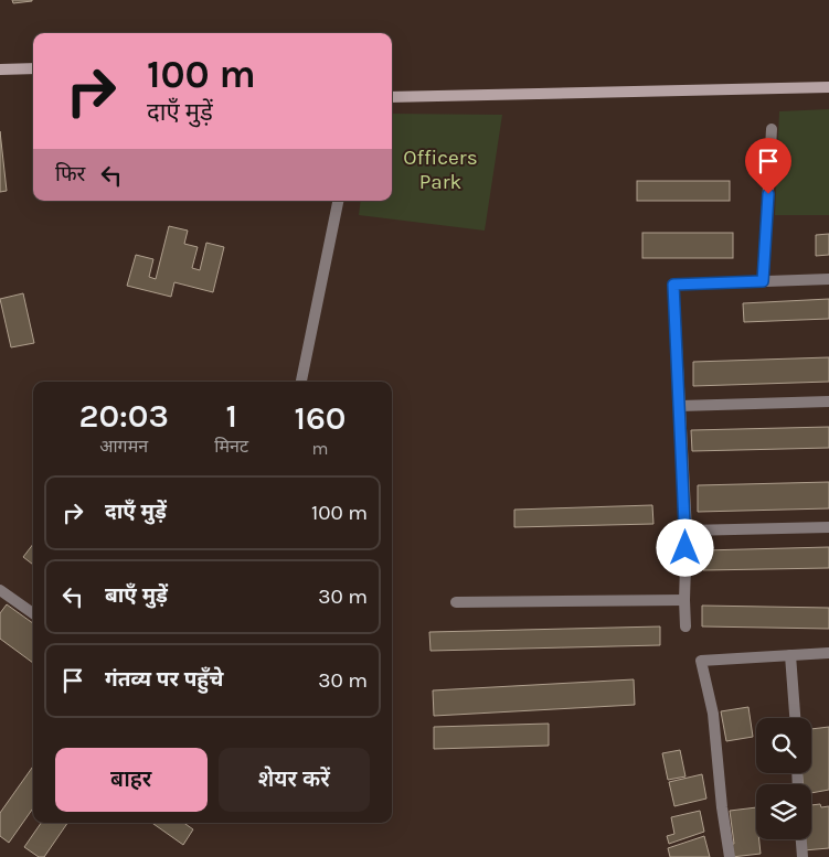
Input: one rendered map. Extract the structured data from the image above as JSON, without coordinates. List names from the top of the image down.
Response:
{
  "parks": ["Officers Park"],
  "page": {
    "turn": ["100 m", "दाएँ मुड़ें"],
    "then": "फिर",
    "eta": [
      "20:03",
      "आगमन",
      "1",
      "मिनट",
      "160",
      "m"
    ],
    "list": [
      {
        "name": "दाएँ मुड़ें",
        "value": "100 m"
      },
      {
        "name": "बाएँ मुड़ें",
        "value": "30 m"
      },
      {
        "name": "गंतव्य पर पहुँचे",
        "value": "30 m"
      }
    ],
    "buttons": ["बाहर", "शेयर करें"]
  }
}
